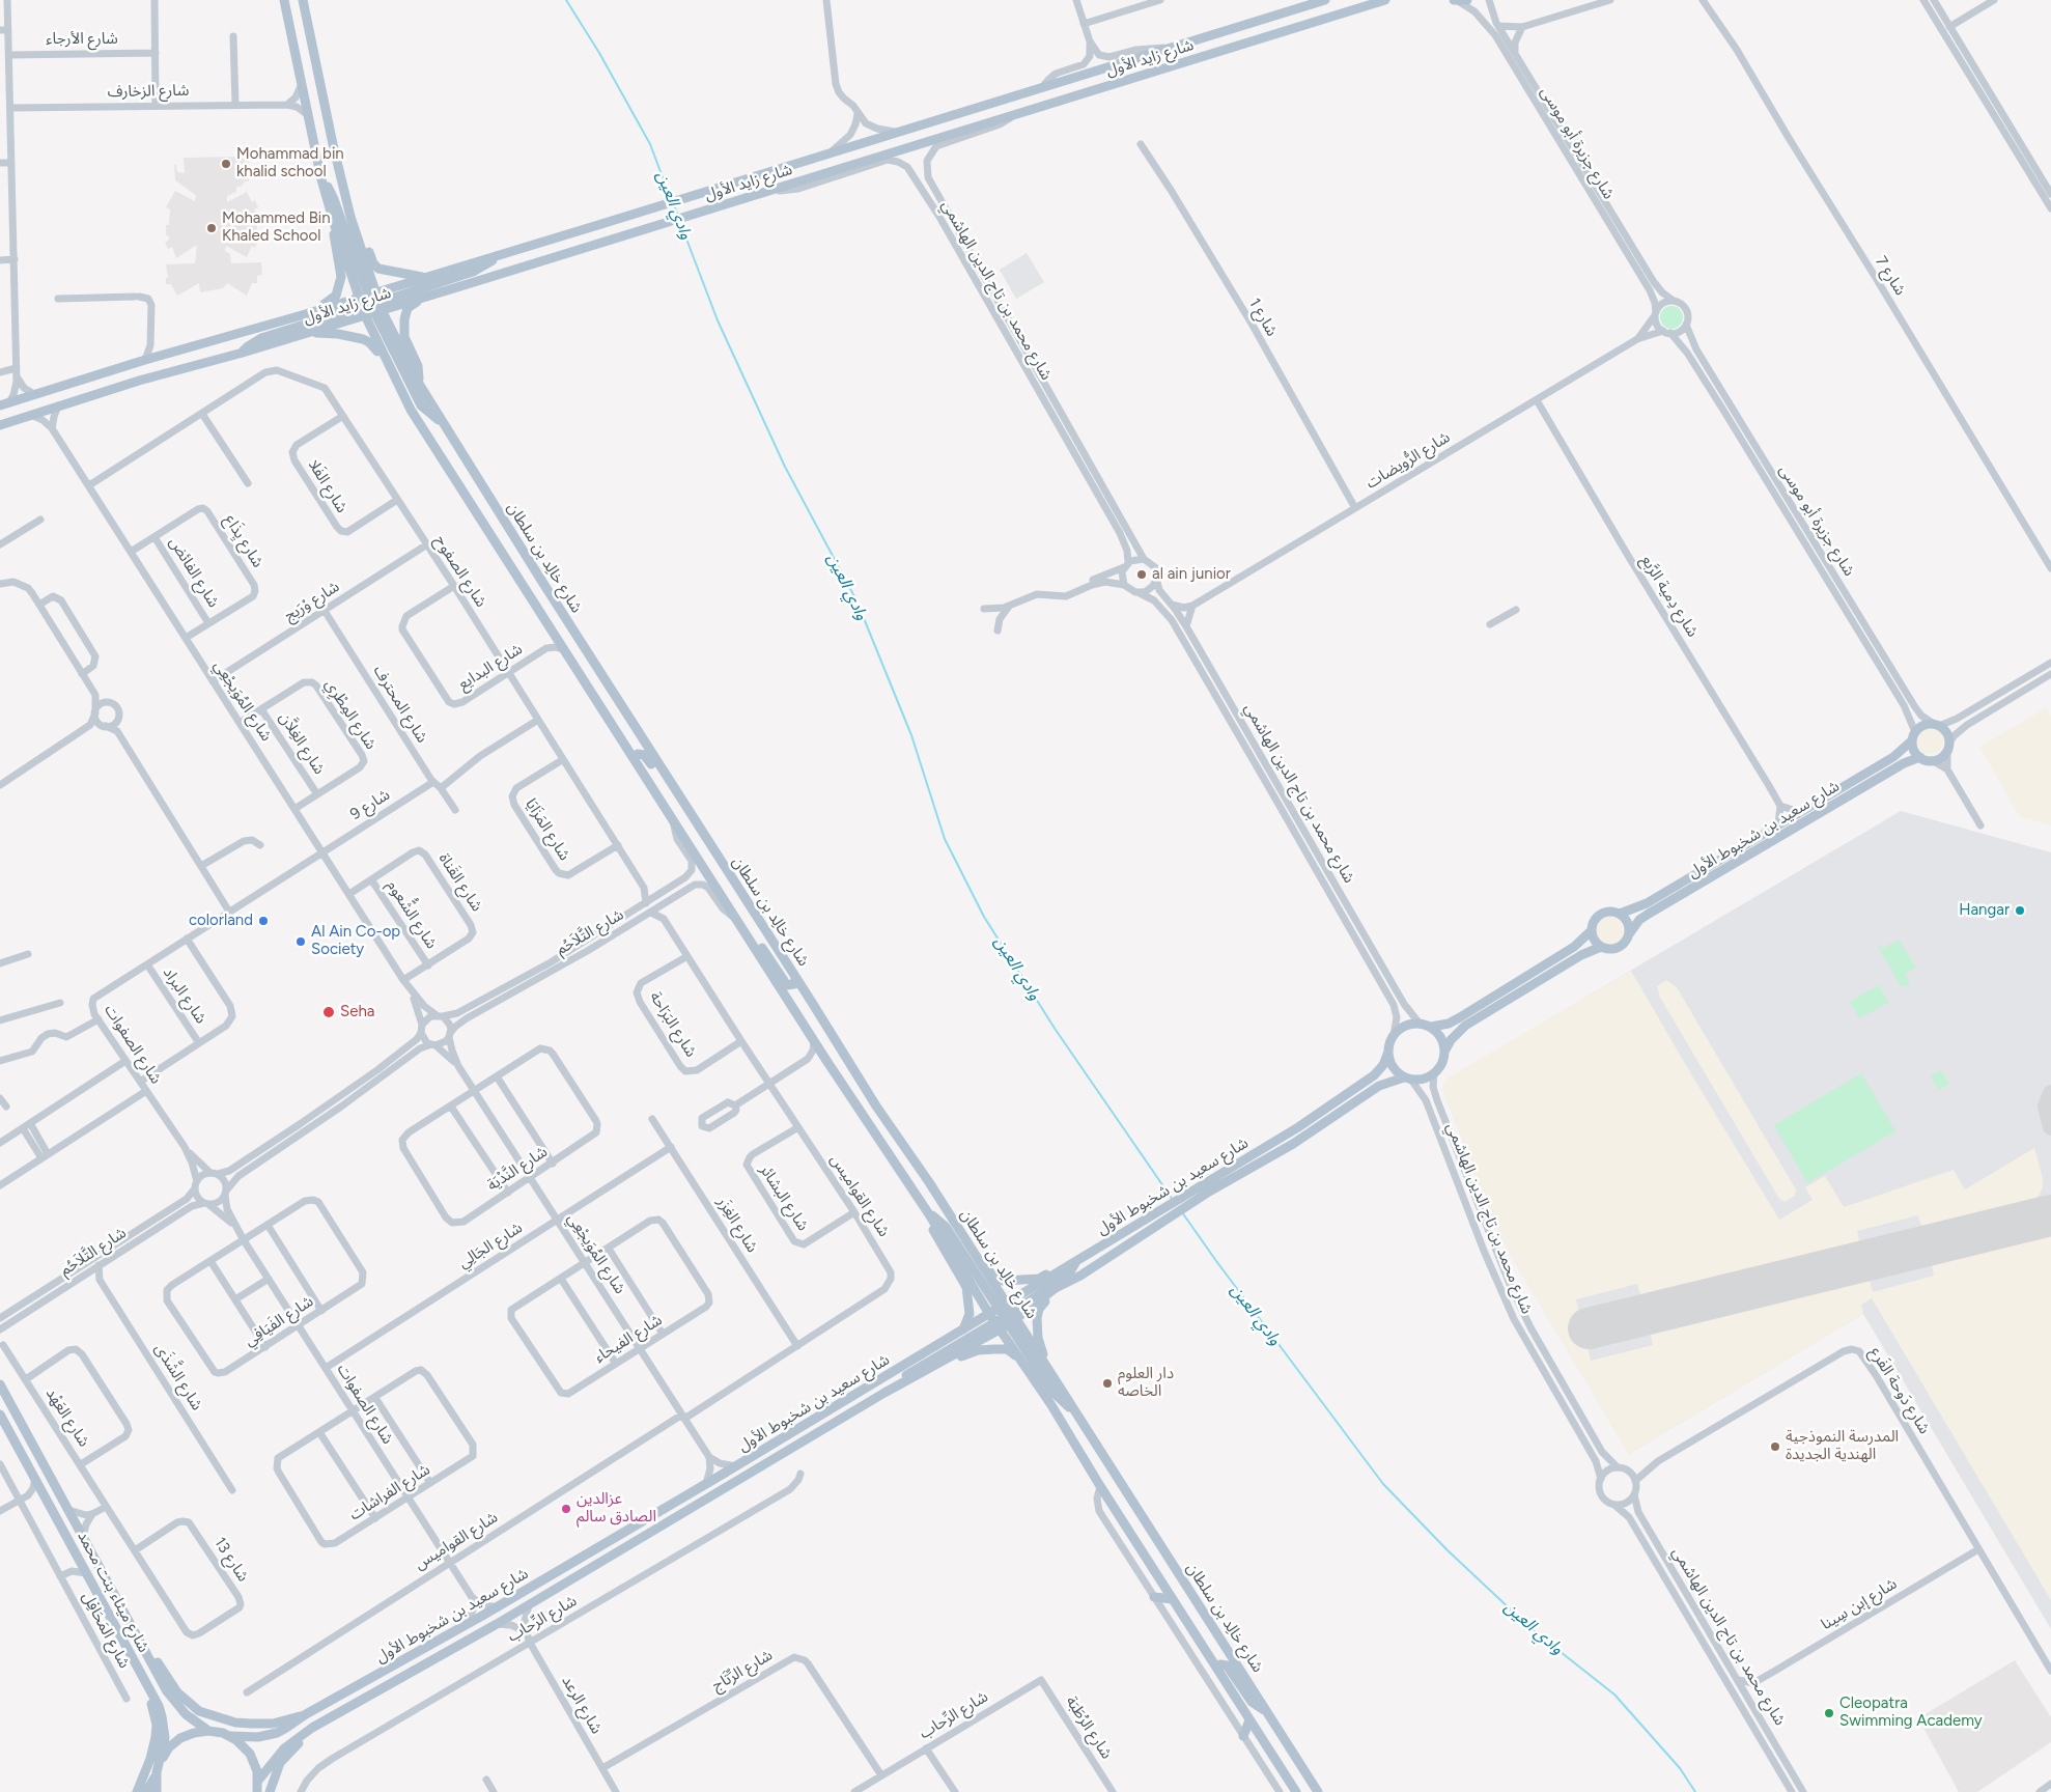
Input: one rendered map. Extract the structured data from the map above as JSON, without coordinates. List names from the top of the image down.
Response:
{
  "streets": {
    "main road": [
      "شارع زايد الأول",
      "شارع خالِد بن سلطان",
      "شارع سعيد بن شخبوط الأول",
      "شارع ميثاء بنت محمد"
    ],
    "street": [
      "شارع الأرجاء",
      "شارع الزخارف",
      "شارع جزيرة أبو موسى",
      "شارع 7",
      "شارع محمد بن تاج الدين الهاشمي",
      "شارع 1",
      "شارع الرُّويضات",
      "شارع الفَلا",
      "شارع يِذَاع",
      "شارع الصفوح",
      "شارع الفائض",
      "شارع دِمية الرَّبع",
      "شارع وْرَيج",
      "شارع البدايع",
      "شارع المُوَيجْعِي",
      "شارع المحترف",
      "شارع المِطْرِي",
      "شارع الغِلاَّن",
      "شارع 9",
      "شارع المَزَايَا",
      "شارع القَناة",
      "شارع الشُّعوم",
      "شارع التَّلاَحُم",
      "شارع البراد",
      "شارع البَرَاحة",
      "شارع الصفوات",
      "شارع النَّدْيَة",
      "شارع القواميس",
      "شارع البشائر",
      "شارع الغِزَر",
      "شارع الجَالِي",
      "شارع الفَيَافِي",
      "شارع الفيحاء",
      "شارع الشَّذَى",
      "شارع دَوحة الفَرع",
      "شارع العَهْد",
      "شارع الفراشات",
      "شارع 13",
      "شارع إبن سِينا",
      "شارع الرِّحاب",
      "شارع المَحَافِل",
      "شارع الرِّتَاج",
      "شارع الرعد",
      "شارع الرُطَبَة"
    ]
  },
  "crossings": [
    ["شارع زايد الأول", "شارع محمد بن تاج الدين الهاشمي"],
    ["شارع زايد الأول", "شارع خالِد بن سلطان"],
    ["شارع زايد الأول", "شارع المُوَيجْعِي"],
    ["شارع الزخارف", "شارع خالِد بن سلطان"],
    ["شارع جزيرة أبو موسى", "شارع الرُّويضات"],
    ["شارع جزيرة أبو موسى", "شارع سعيد بن شخبوط الأول"],
    ["شارع محمد بن تاج الدين الهاشمي", "شارع سعيد بن شخبوط الأول"],
    ["شارع محمد بن تاج الدين الهاشمي", "شارع دَوحة الفَرع"],
    ["شارع 1", "شارع الرُّويضات"],
    ["شارع الرُّويضات", "شارع دِمية الرَّبع"],
    ["شارع الفَلا", "شارع الصفوح"],
    ["شارع يِذَاع", "شارع الفائض"],
    ["شارع يِذَاع", "شارع المُوَيجْعِي"],
    ["شارع خالِد بن سلطان", "شارع البدايع"],
    ["شارع خالِد بن سلطان", "شارع سعيد بن شخبوط الأول"],
    ["شارع خالِد بن سلطان", "شارع التَّلاَحُم"],
    ["شارع الصفوح", "شارع وْرَيج"],
    ["شارع الصفوح", "شارع البدايع"],
    ["شارع الصفوح", "شارع المُوَيجْعِي"],
    ["شارع الصفوح", "شارع المَزَايَا"],
    ["شارع الصفوح", "شارع التَّلاَحُم"],
    ["شارع وْرَيج", "شارع المُوَيجْعِي"],
    ["شارع وْرَيج", "شارع المحترف"],
    ["شارع المُوَيجْعِي", "شارع المِطْرِي"],
    ["شارع المُوَيجْعِي", "شارع 9"],
    ["شارع المُوَيجْعِي", "شارع القَناة"],
    ["شارع المُوَيجْعِي", "شارع التَّلاَحُم"],
    ["شارع المُوَيجْعِي", "شارع الصفوات"],
    ["شارع المُوَيجْعِي", "شارع النَّدْيَة"],
    ["شارع المُوَيجْعِي", "شارع القواميس"],
    ["شارع المُوَيجْعِي", "شارع الجَالِي"],
    ["شارع المُوَيجْعِي", "شارع الفيحاء"],
    ["شارع المحترف", "شارع 9"],
    ["شارع المِطْرِي", "شارع الغِلاَّن"],
    ["شارع 9", "شارع الصفوات"],
    ["شارع سعيد بن شخبوط الأول", "شارع ميثاء بنت محمد"],
    ["شارع القَناة", "شارع الشُّعوم"],
    ["شارع التَّلاَحُم", "شارع الصفوات"],
    ["شارع التَّلاَحُم", "شارع الشَّذَى"],
    ["شارع البراد", "شارع الصفوات"],
    ["شارع البَرَاحة", "شارع القواميس"],
    ["شارع الصفوات", "شارع القواميس"],
    ["شارع الصفوات", "شارع الجَالِي"],
    ["شارع الصفوات", "شارع الفَيَافِي"],
    ["شارع الصفوات", "شارع الفراشات"],
    ["شارع القواميس", "شارع البشائر"],
    ["شارع القواميس", "شارع الغِزَر"],
    ["شارع الغِزَر", "شارع الجَالِي"],
    ["شارع دَوحة الفَرع", "شارع إبن سِينا"],
    ["شارع العَهْد", "شارع 13"],
    ["شارع ميثاء بنت محمد", "شارع المَحَافِل"],
    ["شارع الرِّحاب", "شارع الرِّتَاج"],
    ["شارع الرِّحاب", "شارع الرعد"],
    ["شارع الرِّحاب", "شارع الرُطَبَة"],
    ["شارع الرِّتَاج", "شارع الرعد"]
  ],
  "water": ["وادي العين"],
  "places": [
    "Mohammad bin khalid school",
    "Mohammed Bin Khaled School",
    "al ain junior",
    "Hangar",
    "colorland",
    "Al Ain Co-op Society",
    "Seha",
    "دار العلوم الخاصه",
    "المدرسة النموذجية الهندية الجديدة",
    "عزالدين الصادق سالم",
    "Cleopatra Swimming Academy"
  ]
}
